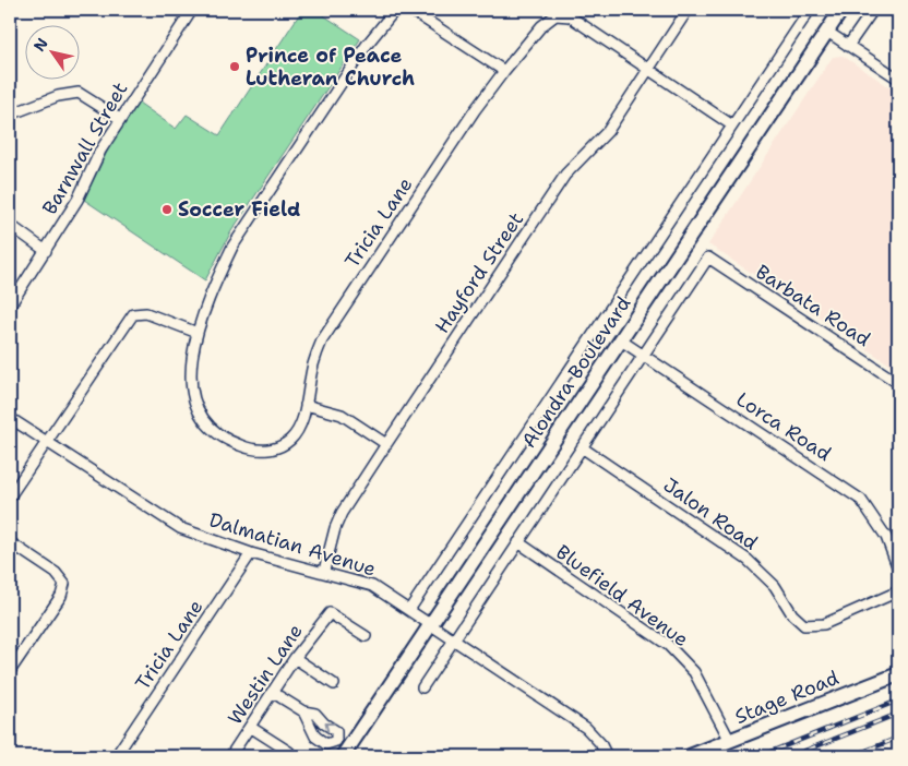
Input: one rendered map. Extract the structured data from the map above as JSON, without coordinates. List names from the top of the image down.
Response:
{
  "streets": {
    "main road": ["Alondra Boulevard", "Stage Road"],
    "street": [
      "Barnwall Street",
      "Tricia Lane",
      "Hayford Street",
      "Barbata Road",
      "Lorca Road",
      "Jalon Road",
      "Dalmatian Avenue",
      "Bluefield Avenue",
      "Westin Lane"
    ]
  },
  "crossings": [
    ["Tricia Lane", "Hayford Street"],
    ["Tricia Lane", "Dalmatian Avenue"],
    ["Hayford Street", "Dalmatian Avenue"],
    ["Barbata Road", "Lorca Road"],
    ["Alondra Boulevard", "Lorca Road"],
    ["Alondra Boulevard", "Dalmatian Avenue"],
    ["Bluefield Avenue", "Stage Road"]
  ],
  "places": ["Prince of Peace Lutheran Church", "Soccer Field"],
  "north": "top left"
}
